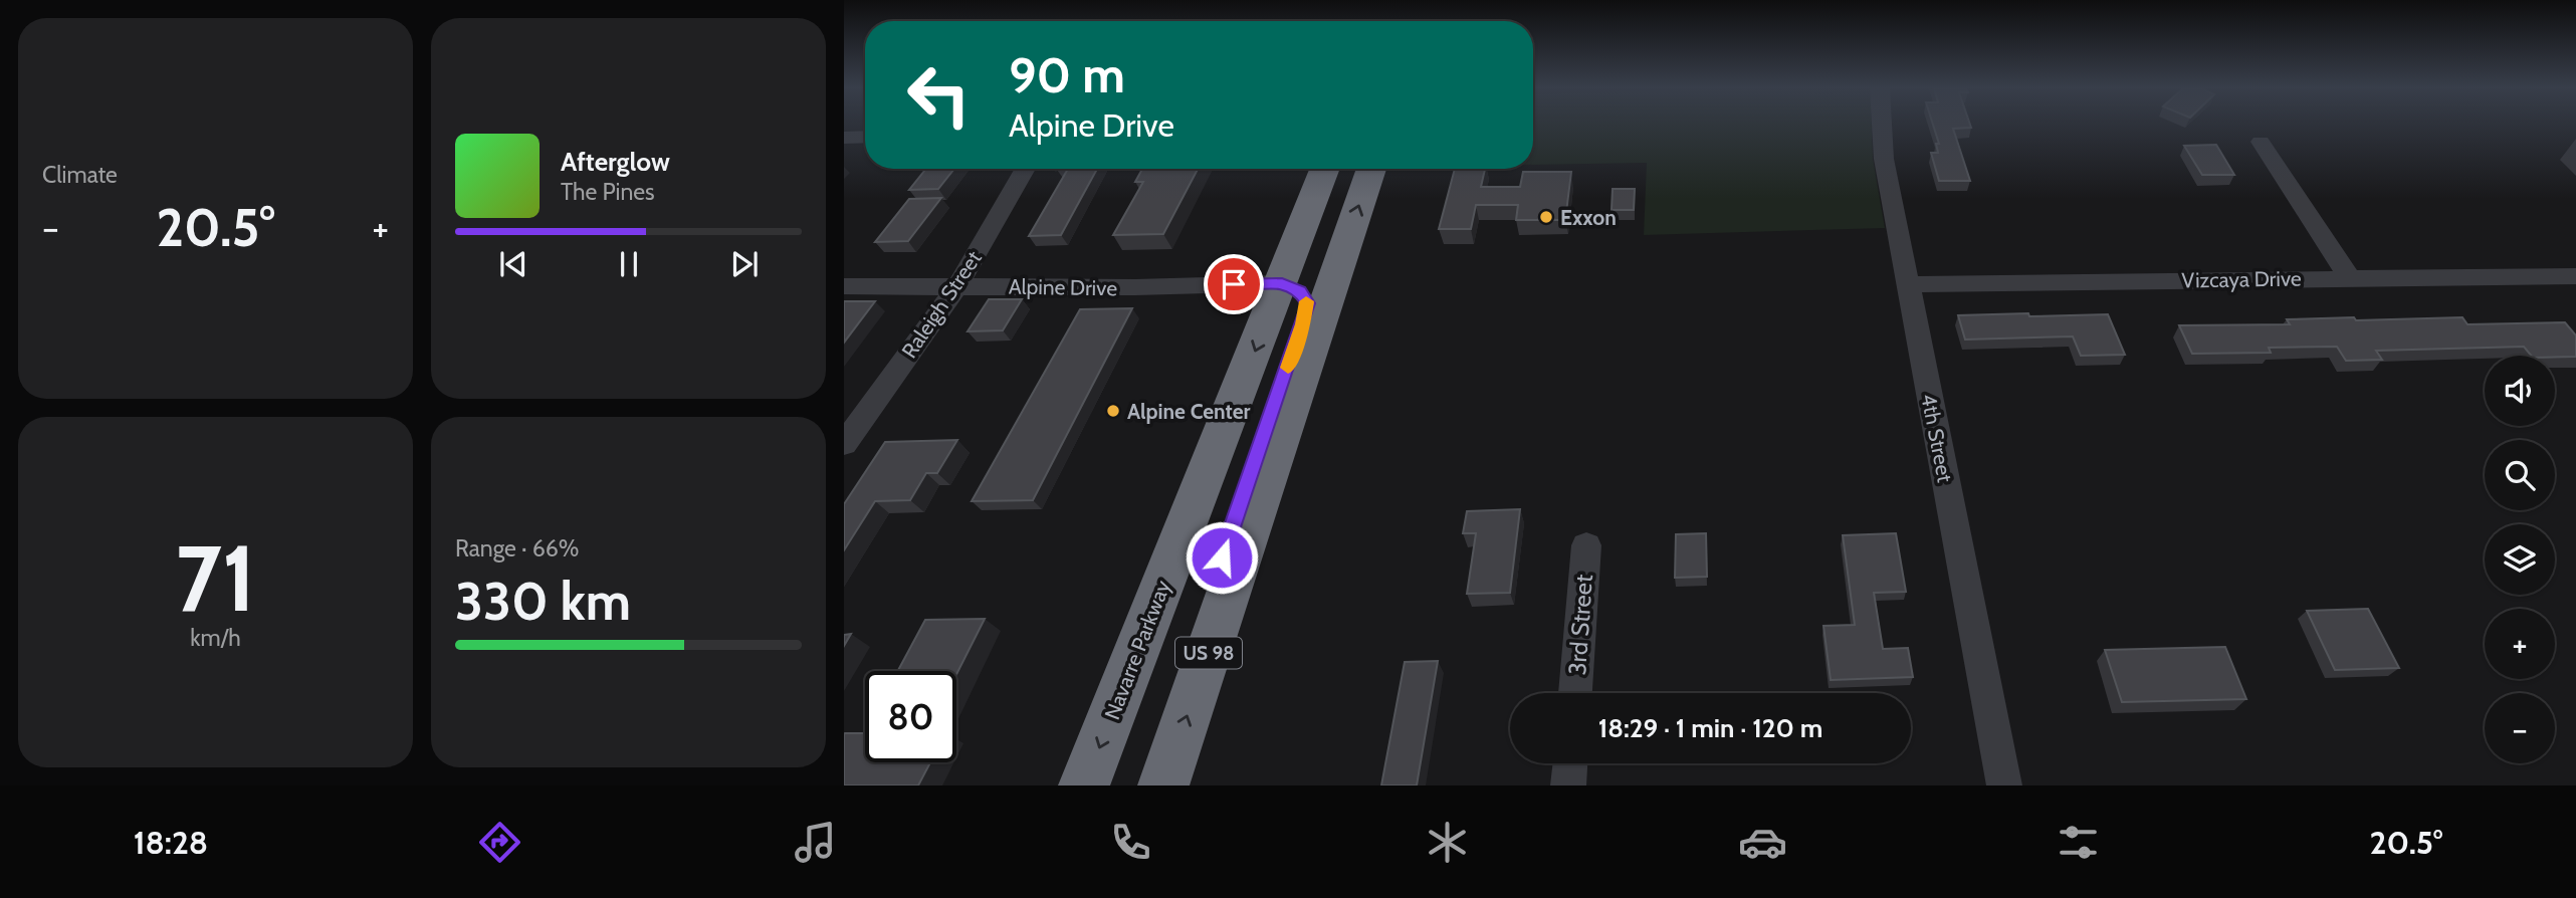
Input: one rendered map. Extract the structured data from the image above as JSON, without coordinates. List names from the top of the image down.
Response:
{
  "streets": {
    "highway": ["Navarre Parkway", "US 98"],
    "street": [
      "Vizcaya Drive",
      "Alpine Drive",
      "Raleigh Street",
      "4th Street",
      "3rd Street"
    ]
  },
  "crossings": [
    ["Vizcaya Drive", "4th Street"],
    ["Alpine Drive", "Raleigh Street"],
    ["Alpine Drive", "Navarre Parkway"]
  ],
  "places": ["Exxon", "Alpine Center"],
  "page": {
    "tile": [
      "Climate",
      ["71", "km/h"],
      ["Range · 66%", "330 km"]
    ],
    "turn": ["90 m", "Alpine Drive"],
    "song": ["Afterglow", "The Pines"],
    "heat": ["−", "20.5°", "+"],
    "map_buttons": ["+", "−"],
    "limit": "80",
    "trip": "18:29 · 1 min · 120 m",
    "tabs": ["18:28", "20.5°"]
  }
}
